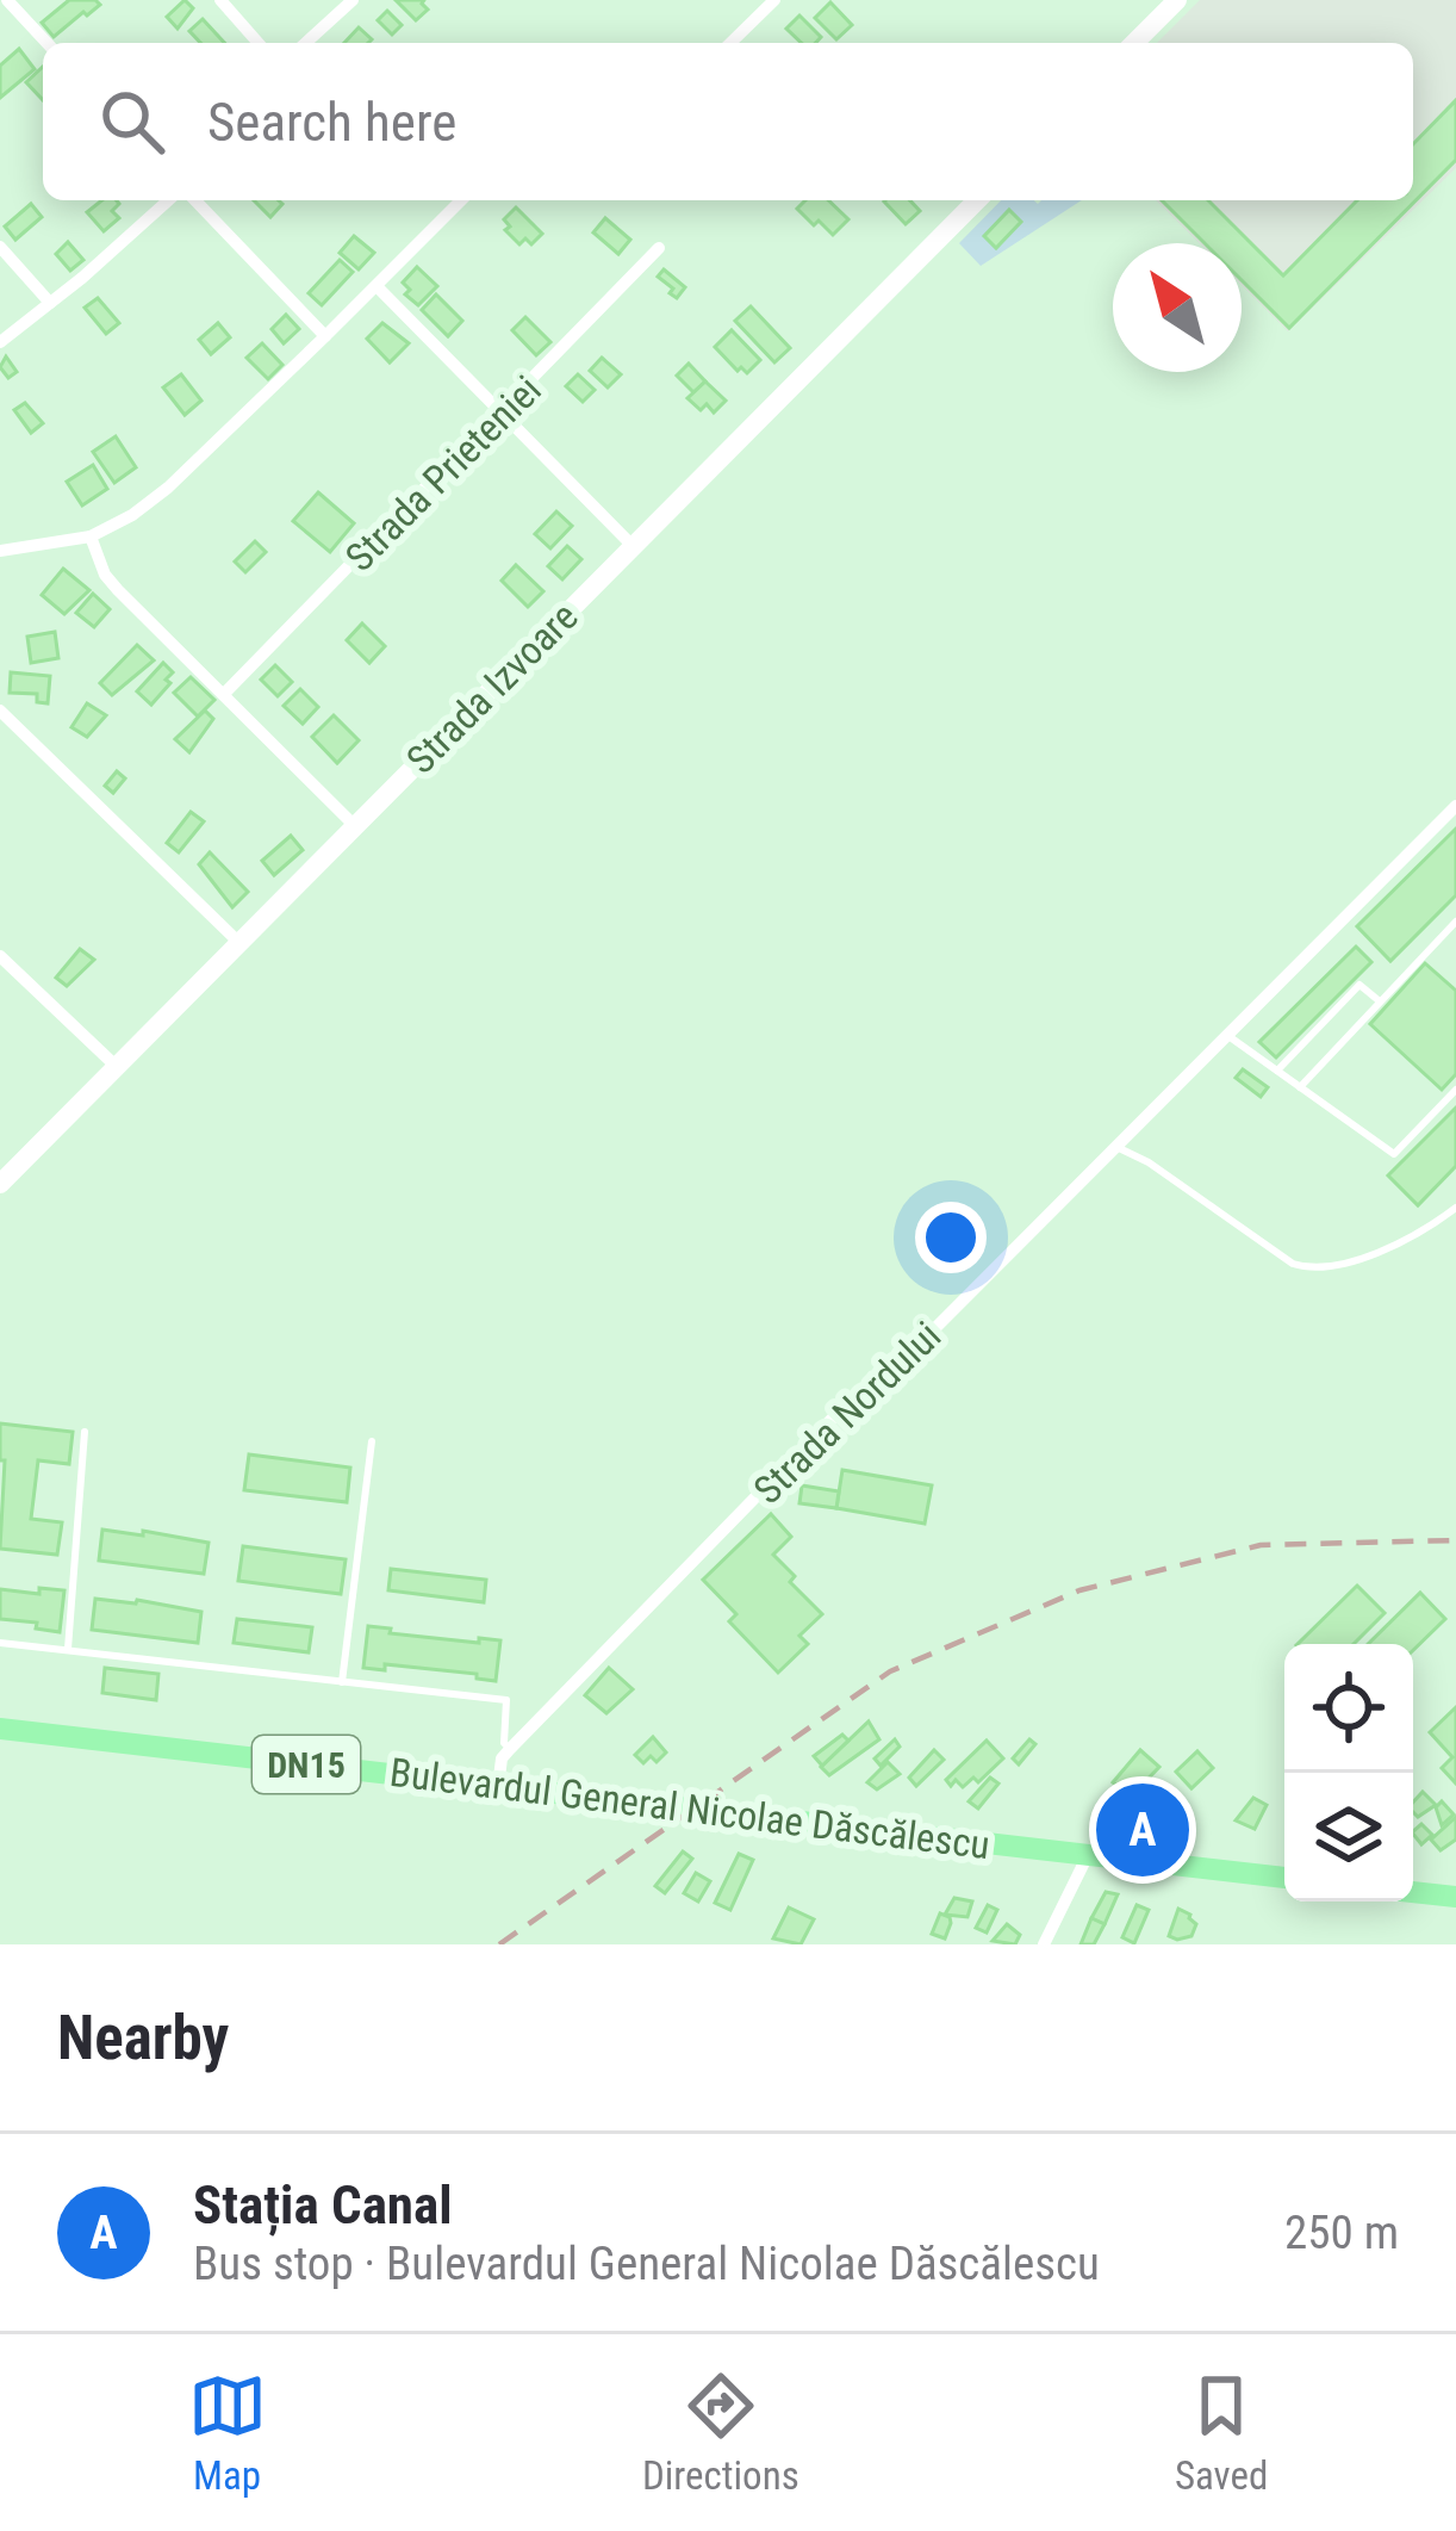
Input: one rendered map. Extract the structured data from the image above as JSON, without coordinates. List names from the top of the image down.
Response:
{
  "streets": {
    "main road": ["Strada Izvoare", "DN15", "Bulevardul General Nicolae Dăscălescu"],
    "street": ["Strada Prieteniei", "Strada Nordului"]
  },
  "crossings": [
    ["Strada Nordului", "Bulevardul General Nicolae Dăscălescu"]
  ],
  "north": "top left",
  "page": {
    "search": "Search here",
    "pins": "A",
    "heading": "Nearby",
    "list": [
      {
        "mark": "A",
        "name": "Stația Canal",
        "note": "Bus stop · Bulevardul General Nicolae Dăscălescu",
        "value": "250 m"
      }
    ],
    "nav": ["Map", "Directions", "Saved"]
  }
}
